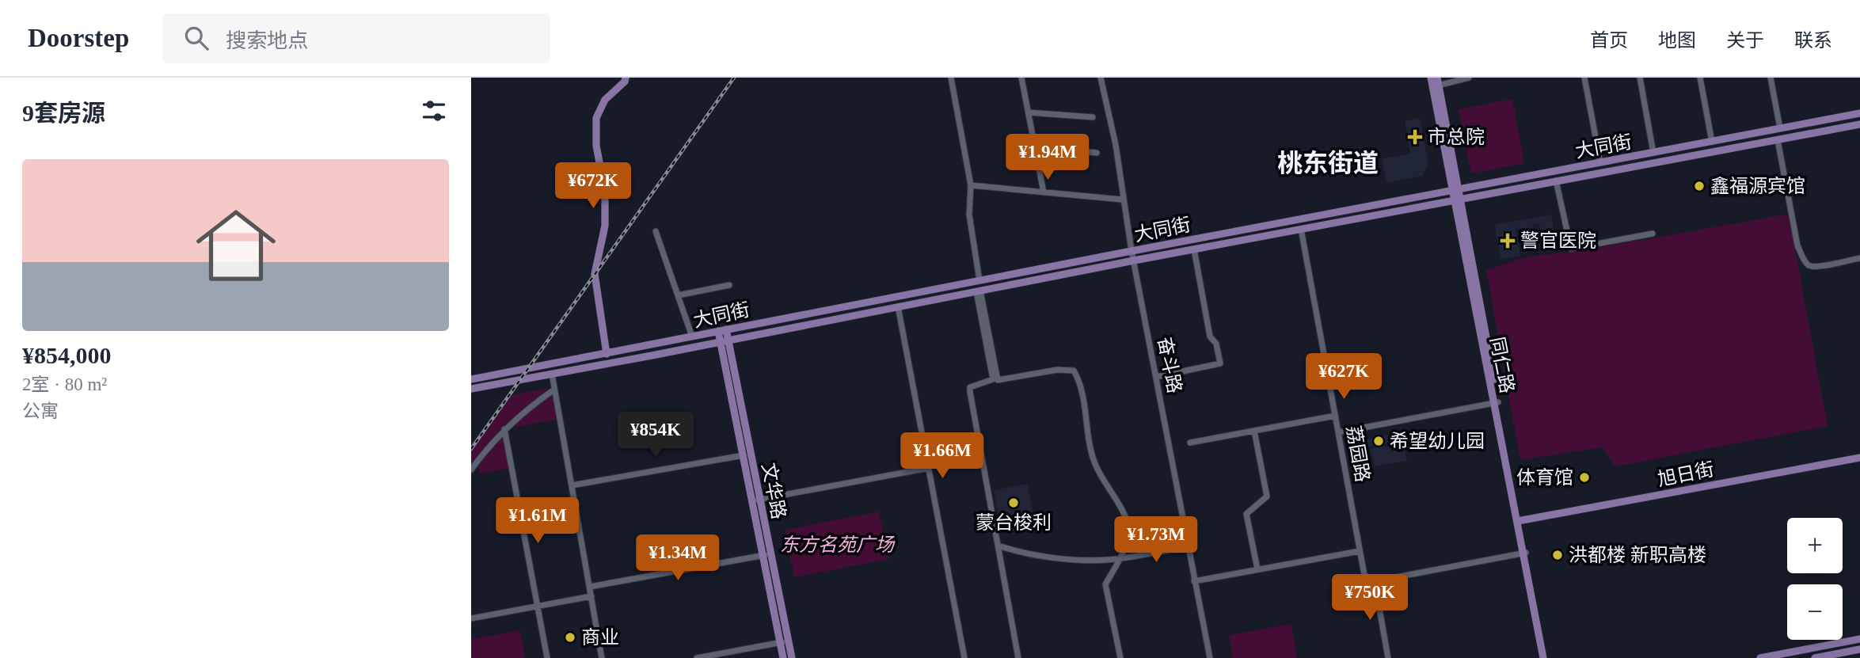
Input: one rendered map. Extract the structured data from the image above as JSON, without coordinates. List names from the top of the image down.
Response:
{
  "streets": {
    "main road": [
      "大同街",
      "同仁路",
      "旭日街",
      "文华路"
    ],
    "street": ["奋斗路", "荔园路"]
  },
  "crossings": [
    ["大同街", "奋斗路"],
    ["大同街", "同仁路"],
    ["大同街", "荔园路"],
    ["大同街", "文华路"],
    ["同仁路", "旭日街"]
  ],
  "districts": ["桃东街道"],
  "parks": ["东方名苑广场"],
  "places": {
    "health": ["市总院", "警官医院"],
    "other": [
      "鑫福源宾馆",
      "希望幼儿园",
      "体育馆",
      "蒙台梭利",
      "洪都楼 新职高楼",
      "商业"
    ]
  },
  "page": {
    "header": "Doorstep",
    "search": "搜索地点",
    "nav": [
      "首页",
      "地图",
      "关于",
      "联系"
    ],
    "heading": "9套房源",
    "price": [
      "¥1.94M",
      "¥672K",
      "¥627K",
      "¥854K",
      "¥1.66M",
      "¥1.61M",
      "¥1.73M",
      "¥1.34M",
      "¥750K"
    ],
    "list": [
      {
        "name": "¥854,000",
        "note": "2室 · 80 m² · 公寓"
      }
    ],
    "map_buttons": ["+", "−"]
  }
}
